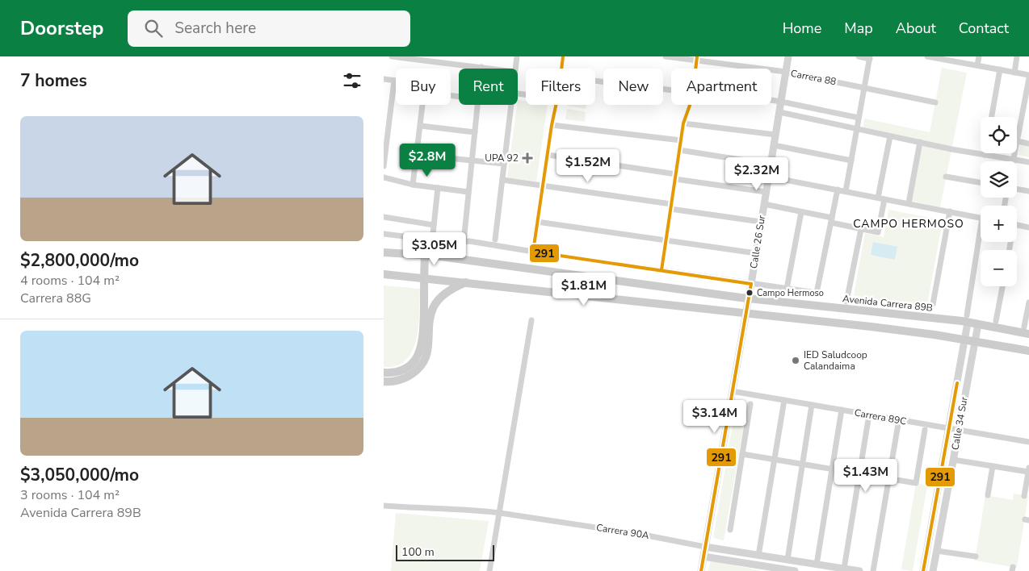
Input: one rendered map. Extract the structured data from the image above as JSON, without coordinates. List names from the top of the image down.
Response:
{
  "streets": {
    "main road": ["Avenida Carrera 89B"],
    "street": [
      "Carrera 88",
      "Calle 26 Sur",
      "Carrera 89C",
      "Calle 34 Sur",
      "Carrera 90A"
    ]
  },
  "crossings": [
    ["Carrera 88", "Calle 26 Sur"],
    ["Calle 26 Sur", "Avenida Carrera 89B"],
    ["Calle 26 Sur", "Carrera 89C"],
    ["Calle 26 Sur", "Carrera 90A"],
    ["Avenida Carrera 89B", "Calle 34 Sur"],
    ["Carrera 89C", "Calle 34 Sur"]
  ],
  "districts": ["CAMPO HERMOSO"],
  "places": {
    "health": ["UPA 92"],
    "other": ["Campo Hermoso", "IED Saludcoop Calandaima"]
  },
  "lines": ["transit line 291"],
  "scale_bar": "100 m",
  "page": {
    "header": "Doorstep",
    "search": "Search here",
    "nav": [
      "Home",
      "Map",
      "About",
      "Contact"
    ],
    "heading": "7 homes",
    "chip": [
      "Buy",
      "Rent",
      "Filters",
      "New",
      "Apartment"
    ],
    "list": [
      {
        "name": "$2,800,000/mo",
        "note": "4 rooms · 104 m² · Carrera 88G"
      },
      {
        "name": "$3,050,000/mo",
        "note": "3 rooms · 104 m² · Avenida Carrera 89B"
      }
    ],
    "map_buttons": ["+", "−"],
    "price": [
      "$2.8M",
      "$1.52M",
      "$2.32M",
      "$3.05M",
      "$1.81M",
      "$3.14M",
      "$1.43M"
    ],
    "scale": "100 m"
  }
}
